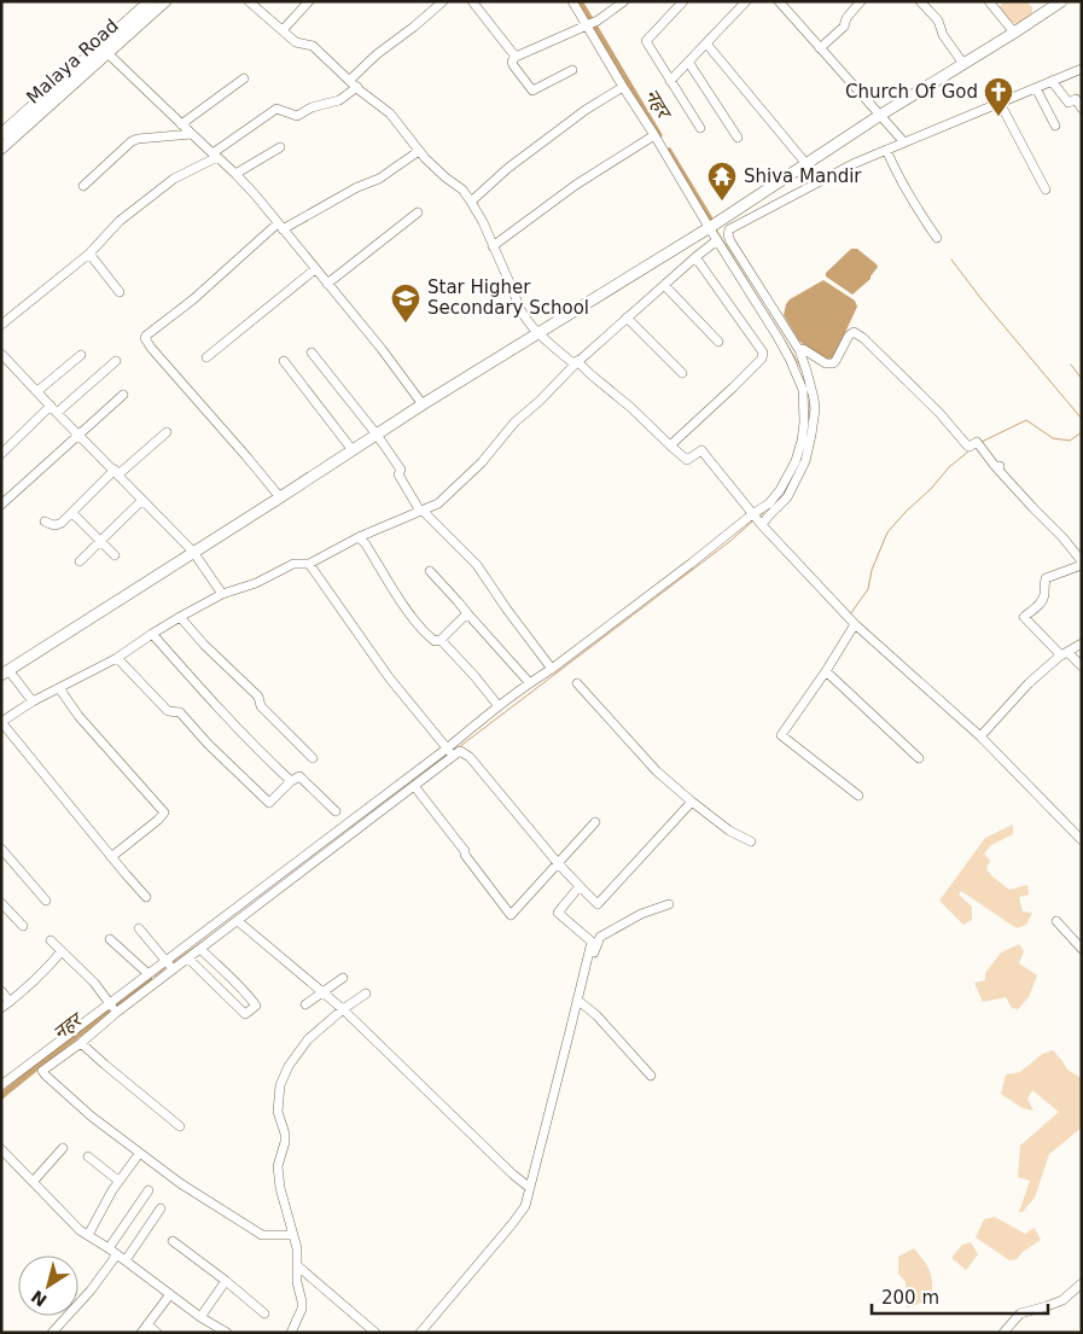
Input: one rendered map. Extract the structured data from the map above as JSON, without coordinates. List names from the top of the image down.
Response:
{
  "streets": {
    "main road": ["Malaya Road"]
  },
  "water": ["नहर"],
  "places": {
    "church": ["Church Of God"],
    "temple": ["Shiva Mandir"],
    "school or university": ["Star Higher Secondary School"]
  },
  "scale_bar": "200 m",
  "north": "bottom left"
}
